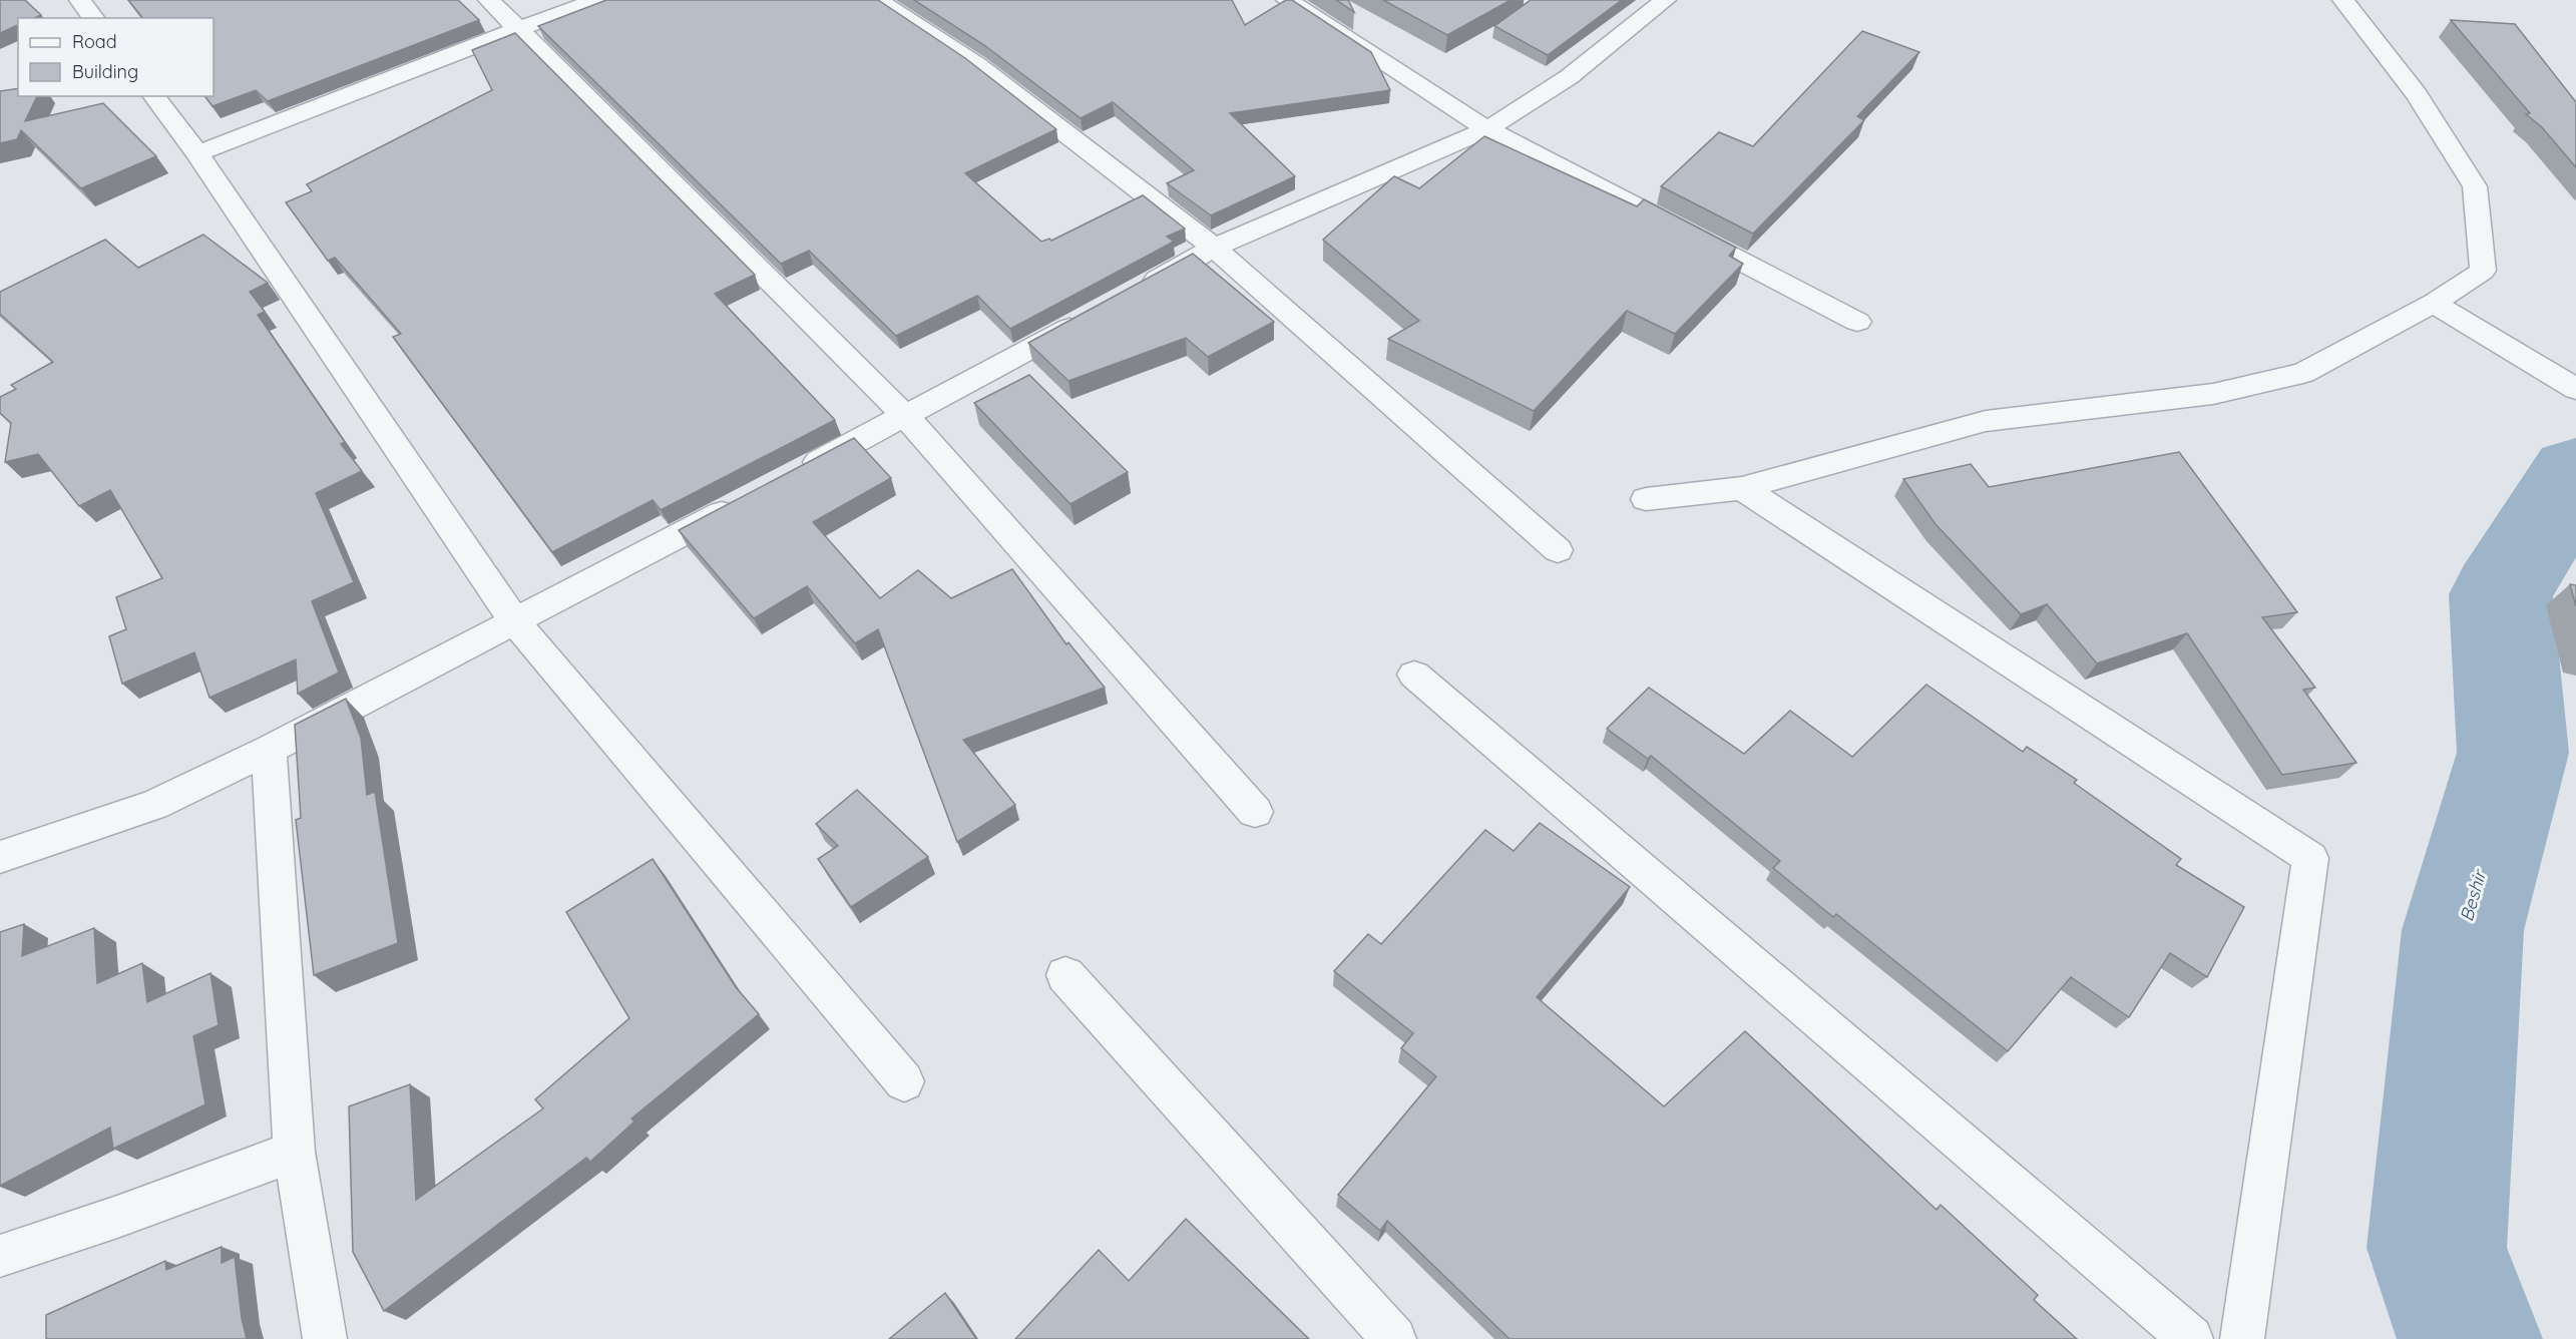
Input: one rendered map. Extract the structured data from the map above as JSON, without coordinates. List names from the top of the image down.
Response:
{
  "water": ["Beshir"],
  "legend": ["Road", "Building"]
}
